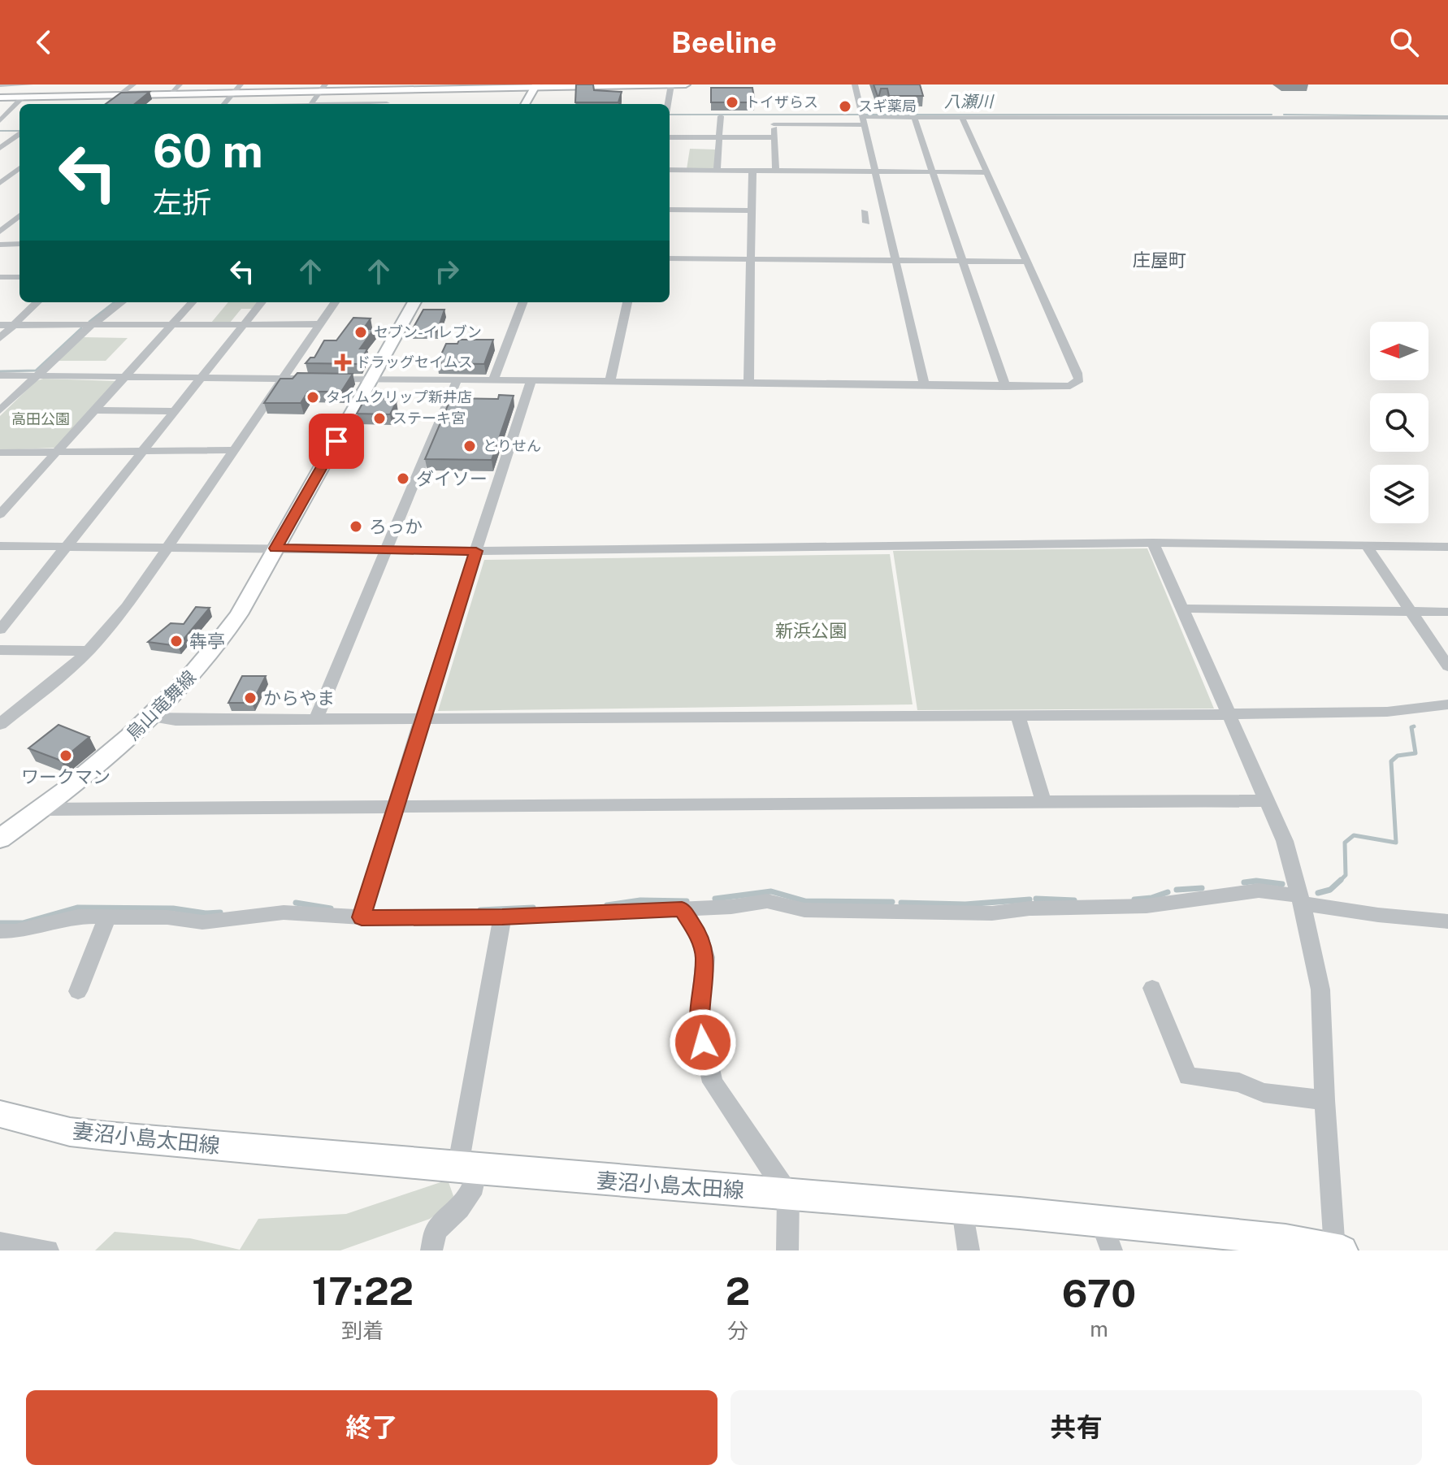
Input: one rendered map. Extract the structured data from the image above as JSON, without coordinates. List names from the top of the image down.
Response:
{
  "streets": {
    "main road": ["鳥山竜舞線", "妻沼小島太田線"]
  },
  "districts": ["庄屋町"],
  "water": ["八瀬川"],
  "parks": ["高田公園", "新浜公園"],
  "places": {
    "other": [
      "トイザらス",
      "スギ薬局",
      "セブン-イレブン",
      "タイムクリップ新井店",
      "ステーキ宮",
      "とりせん",
      "ダイソー",
      "ろっか",
      "犇亭",
      "からやま",
      "ワークマン"
    ],
    "health": ["ドラッグセイムス"]
  },
  "north": "left",
  "page": {
    "header": "Beeline",
    "turn": ["60 m", "左折"],
    "eta": [
      "17:22",
      "到着",
      "2",
      "分",
      "670",
      "m"
    ],
    "buttons": ["終了", "共有"]
  }
}
